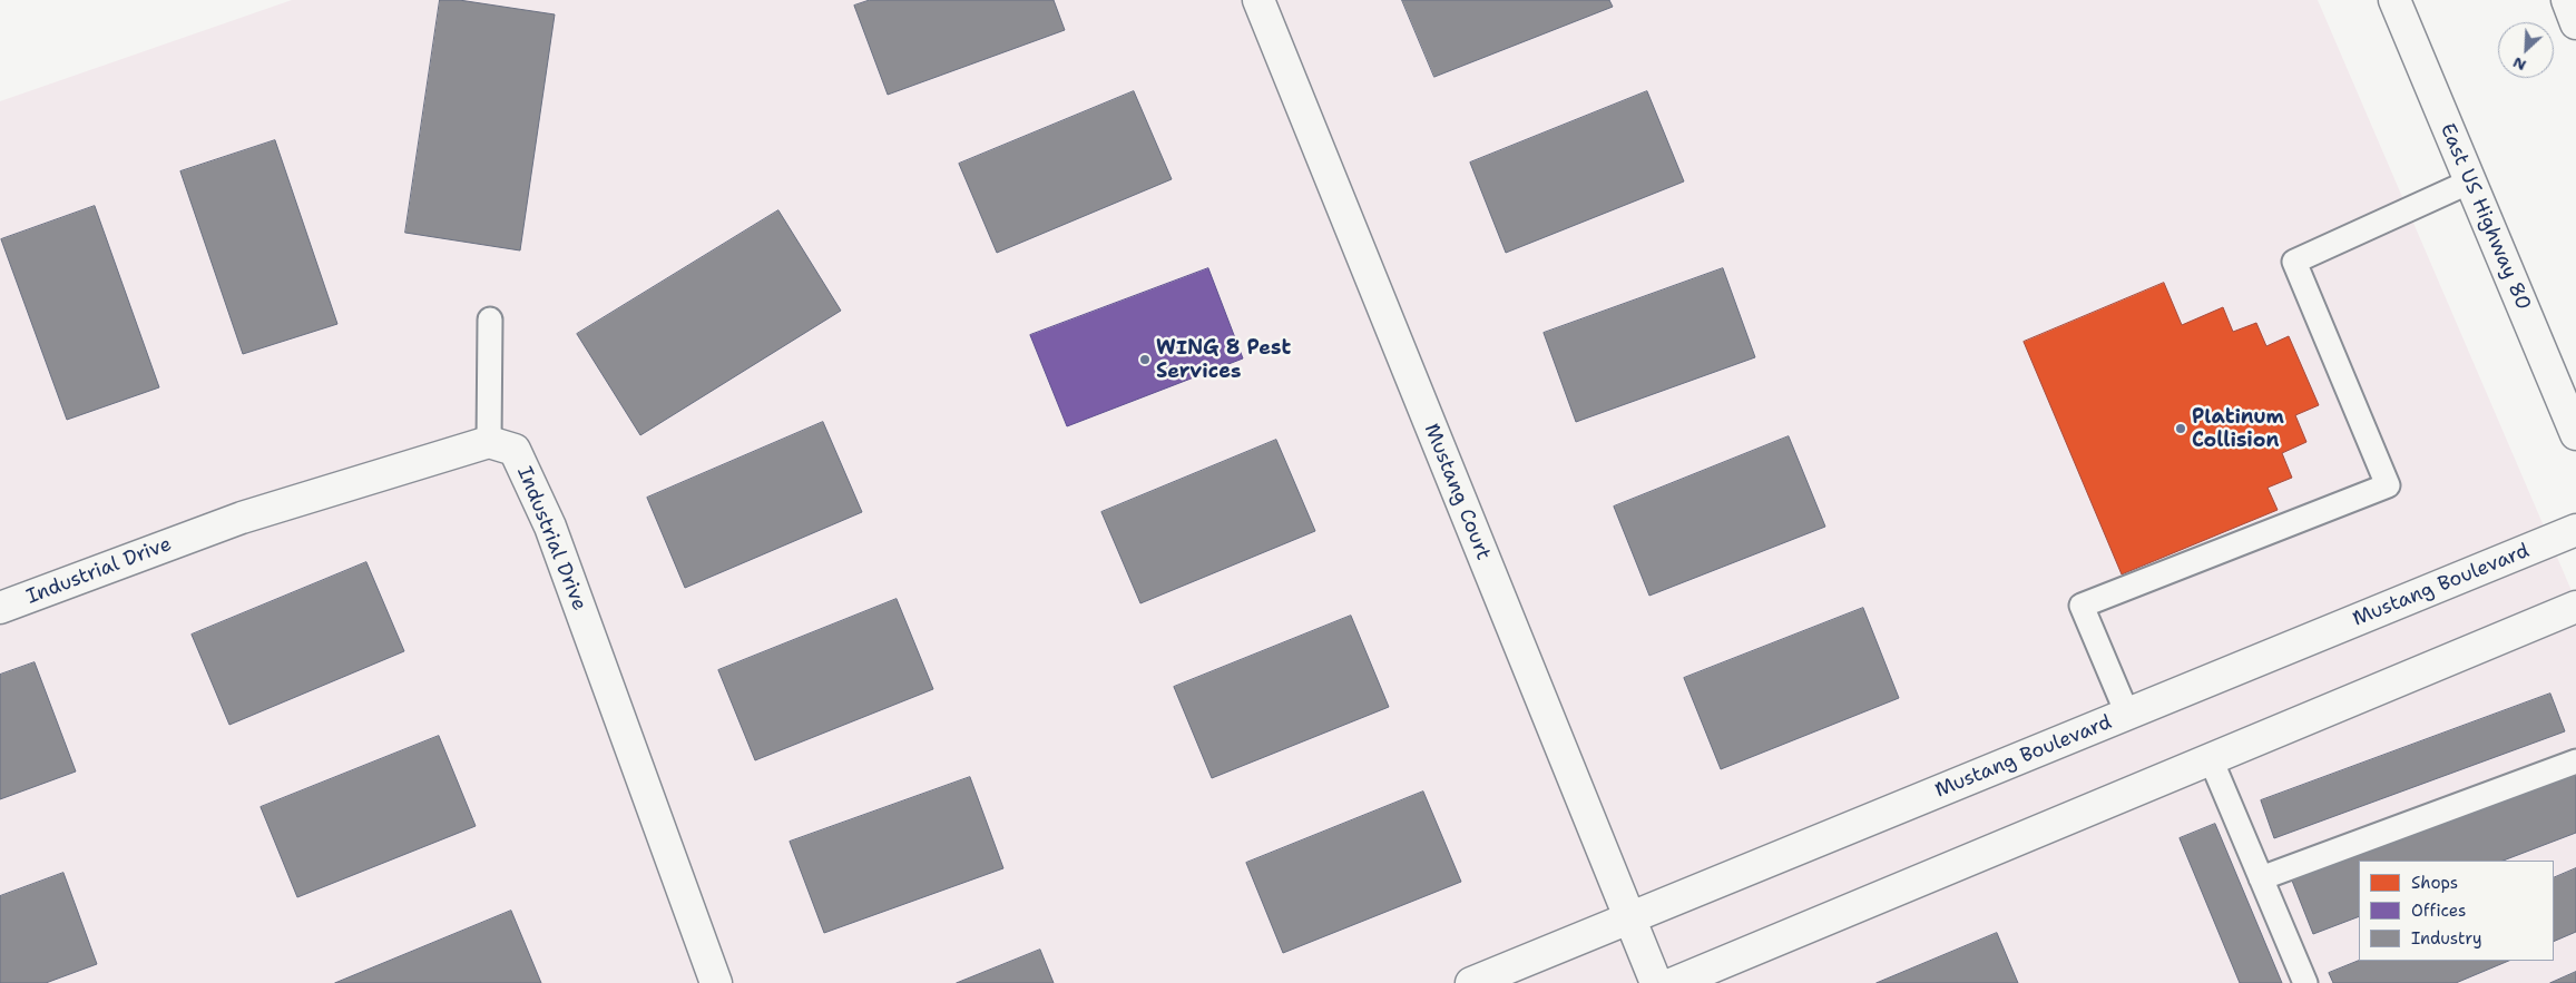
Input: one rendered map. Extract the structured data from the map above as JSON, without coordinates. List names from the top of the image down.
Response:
{
  "streets": {
    "main road": [
      "East US Highway 80",
      "Mustang Court",
      "Industrial Drive",
      "Mustang Boulevard"
    ]
  },
  "crossings": [
    ["Mustang Court", "Mustang Boulevard"]
  ],
  "places": ["WING 8 Pest Services", "Platinum Collision"],
  "legend": ["Shops", "Offices", "Industry"],
  "north": "bottom left"
}
